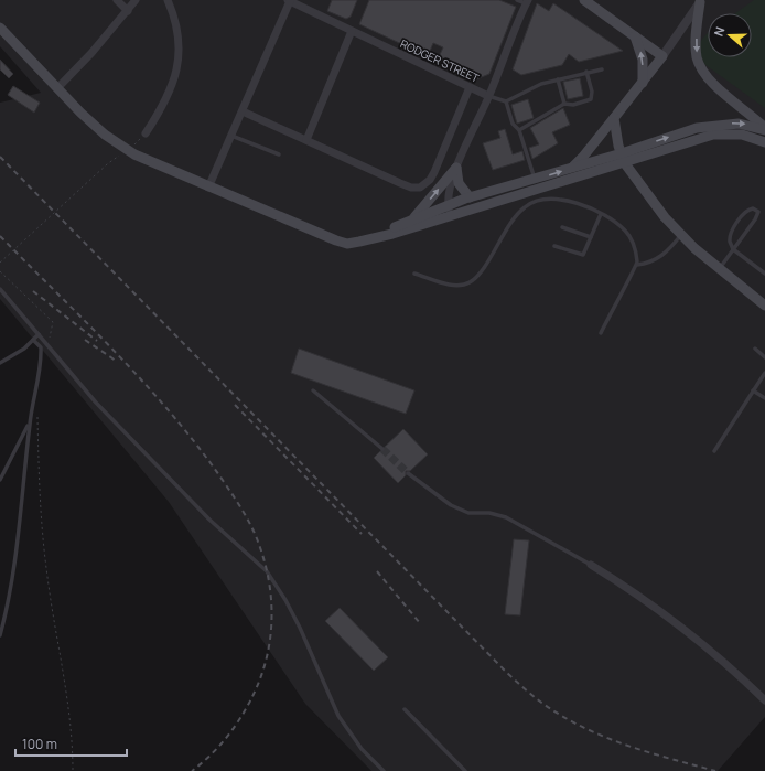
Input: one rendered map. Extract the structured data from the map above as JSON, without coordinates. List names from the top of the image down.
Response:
{
  "streets": {
    "street": ["RODGER STREET"]
  },
  "scale_bar": "100 m",
  "north": "left"
}
